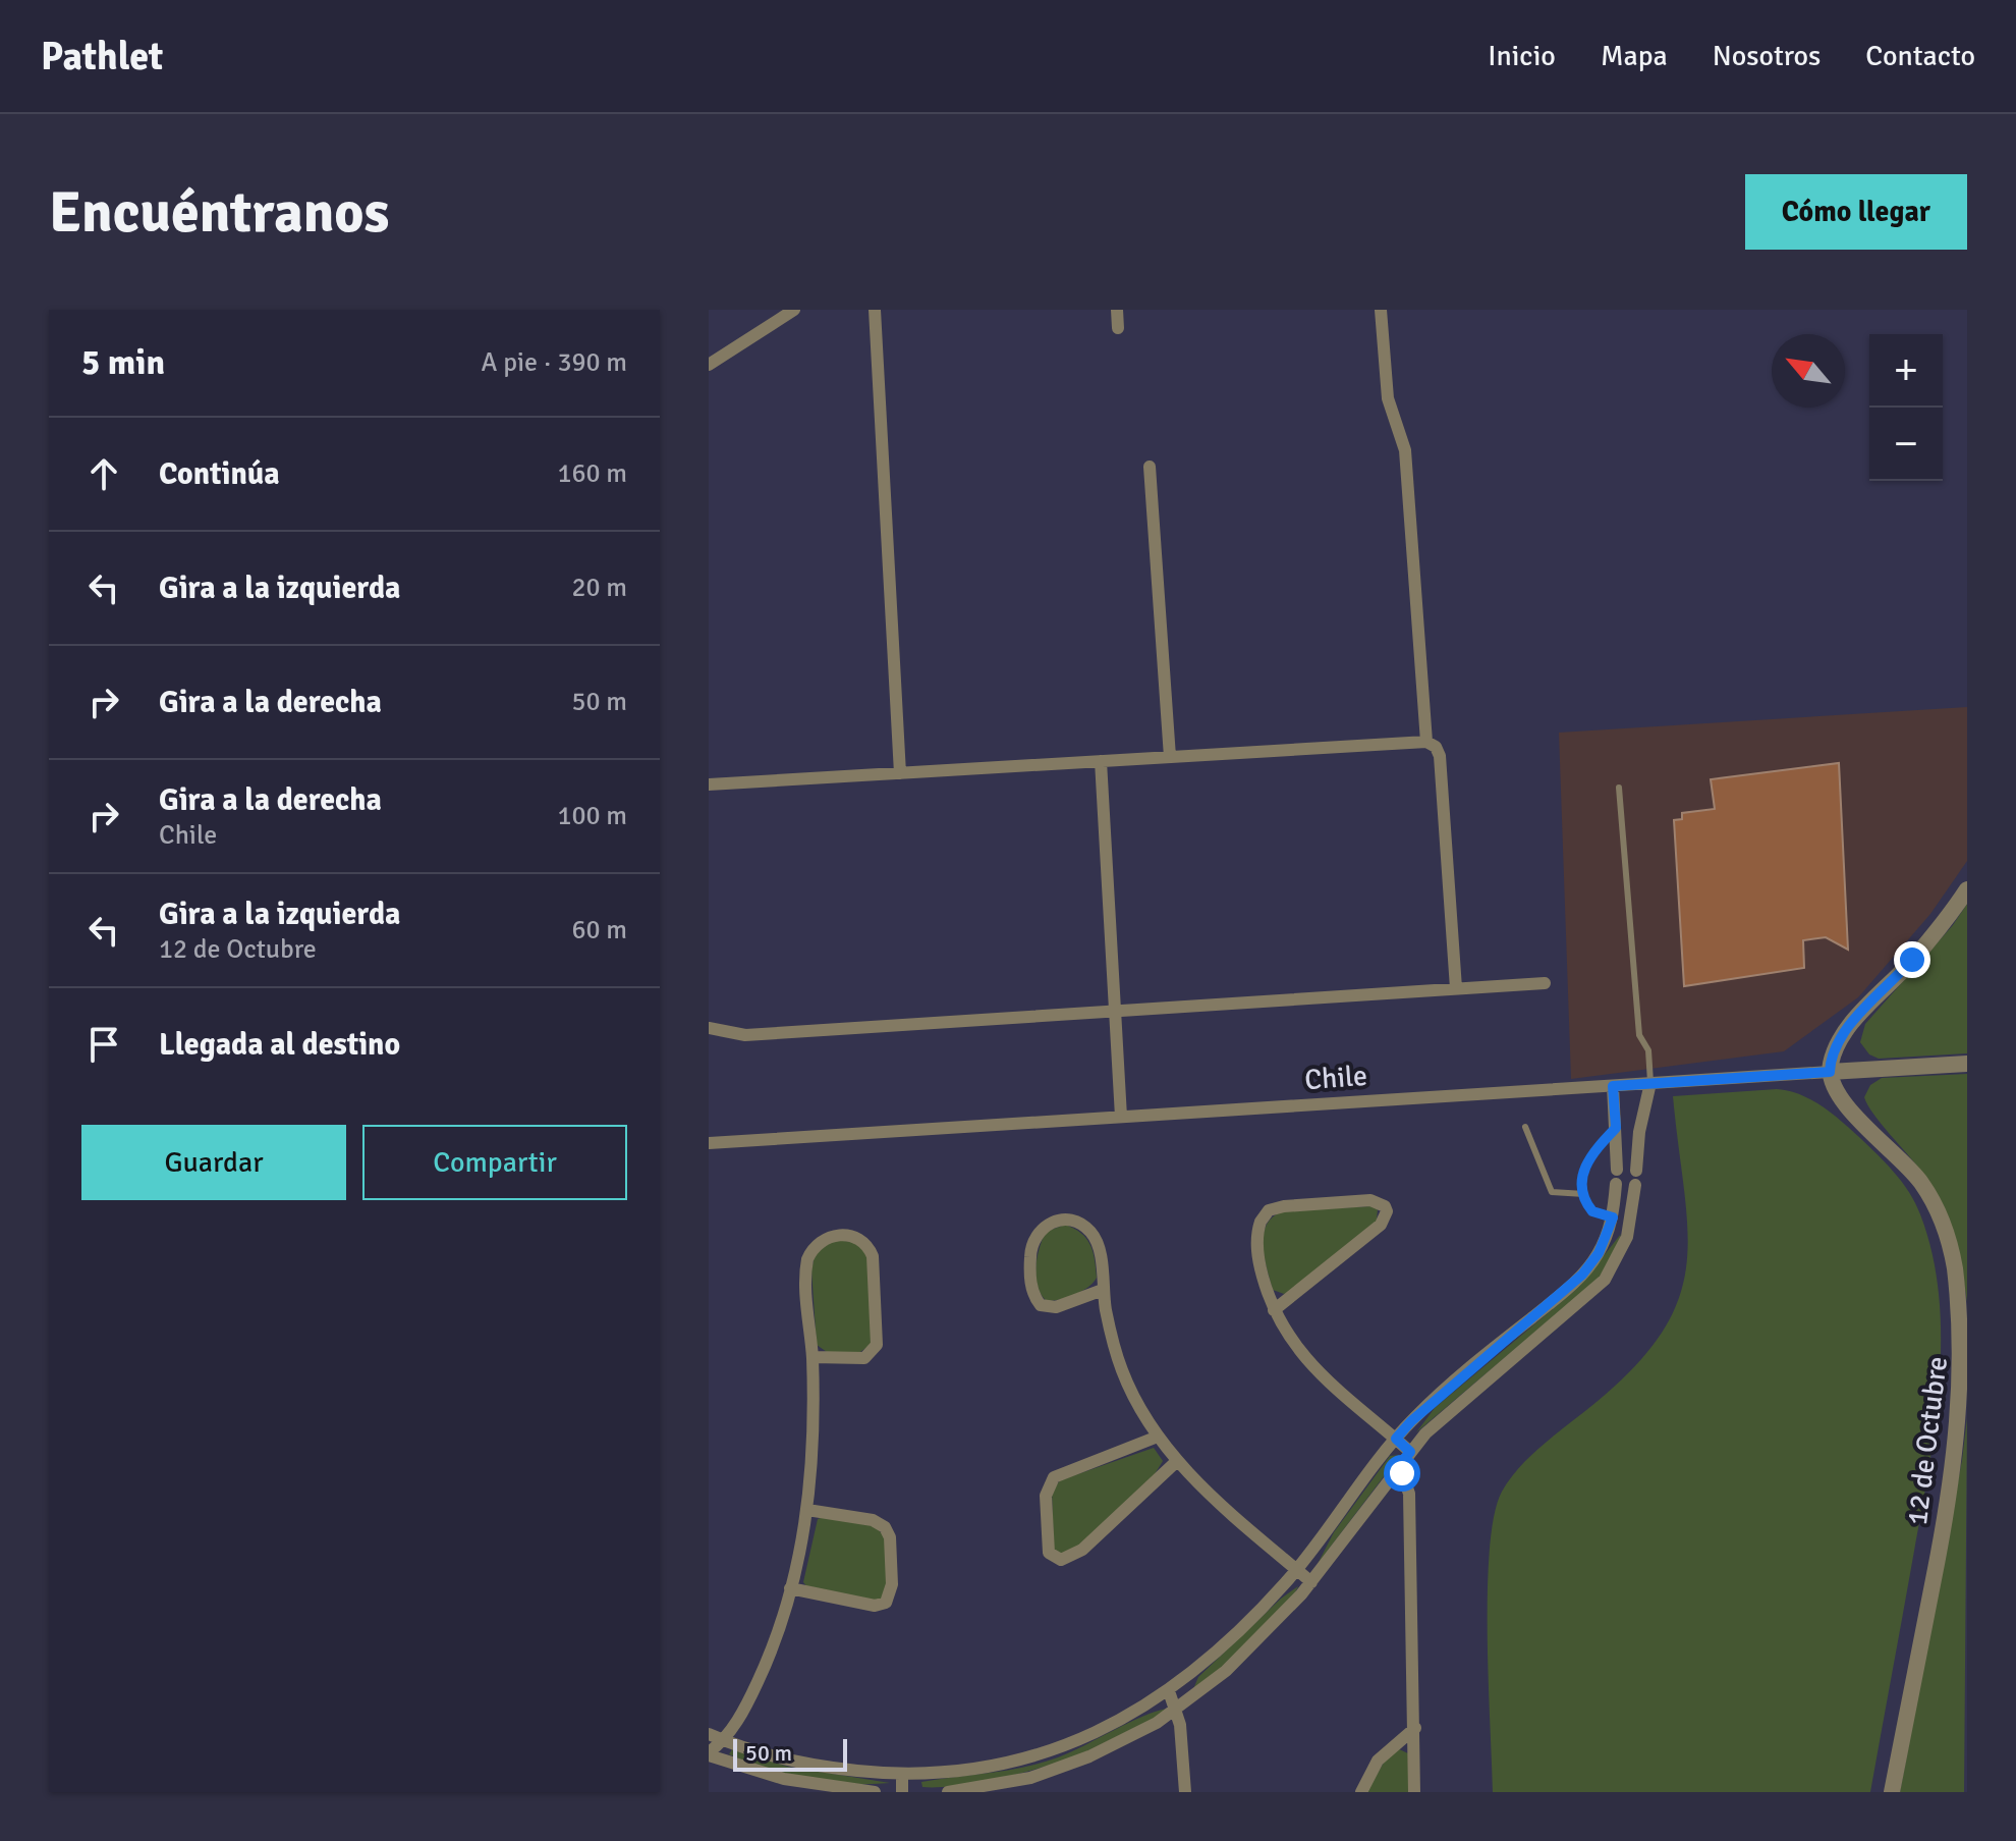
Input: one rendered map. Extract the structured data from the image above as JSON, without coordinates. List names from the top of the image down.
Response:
{
  "streets": {
    "street": ["Chile", "12 de Octubre"]
  },
  "crossings": [
    ["Chile", "12 de Octubre"]
  ],
  "scale_bar": "50 m",
  "north": "top left",
  "page": {
    "header": "Pathlet",
    "nav": [
      "Inicio",
      "Mapa",
      "Nosotros",
      "Contacto"
    ],
    "buttons": [
      "Cómo llegar",
      ["Guardar", "Compartir"]
    ],
    "title": "Encuéntranos",
    "heading": ["5 min", "A pie · 390 m"],
    "map_buttons": ["+", "−"],
    "list": [
      ["Continúa", "160 m"],
      ["Gira a la izquierda", "20 m"],
      ["Gira a la derecha", "50 m"],
      ["Gira a la derecha", "Chile", "100 m"],
      ["Gira a la izquierda", "12 de Octubre", "60 m"],
      "Llegada al destino"
    ],
    "scale": "50 m"
  }
}
